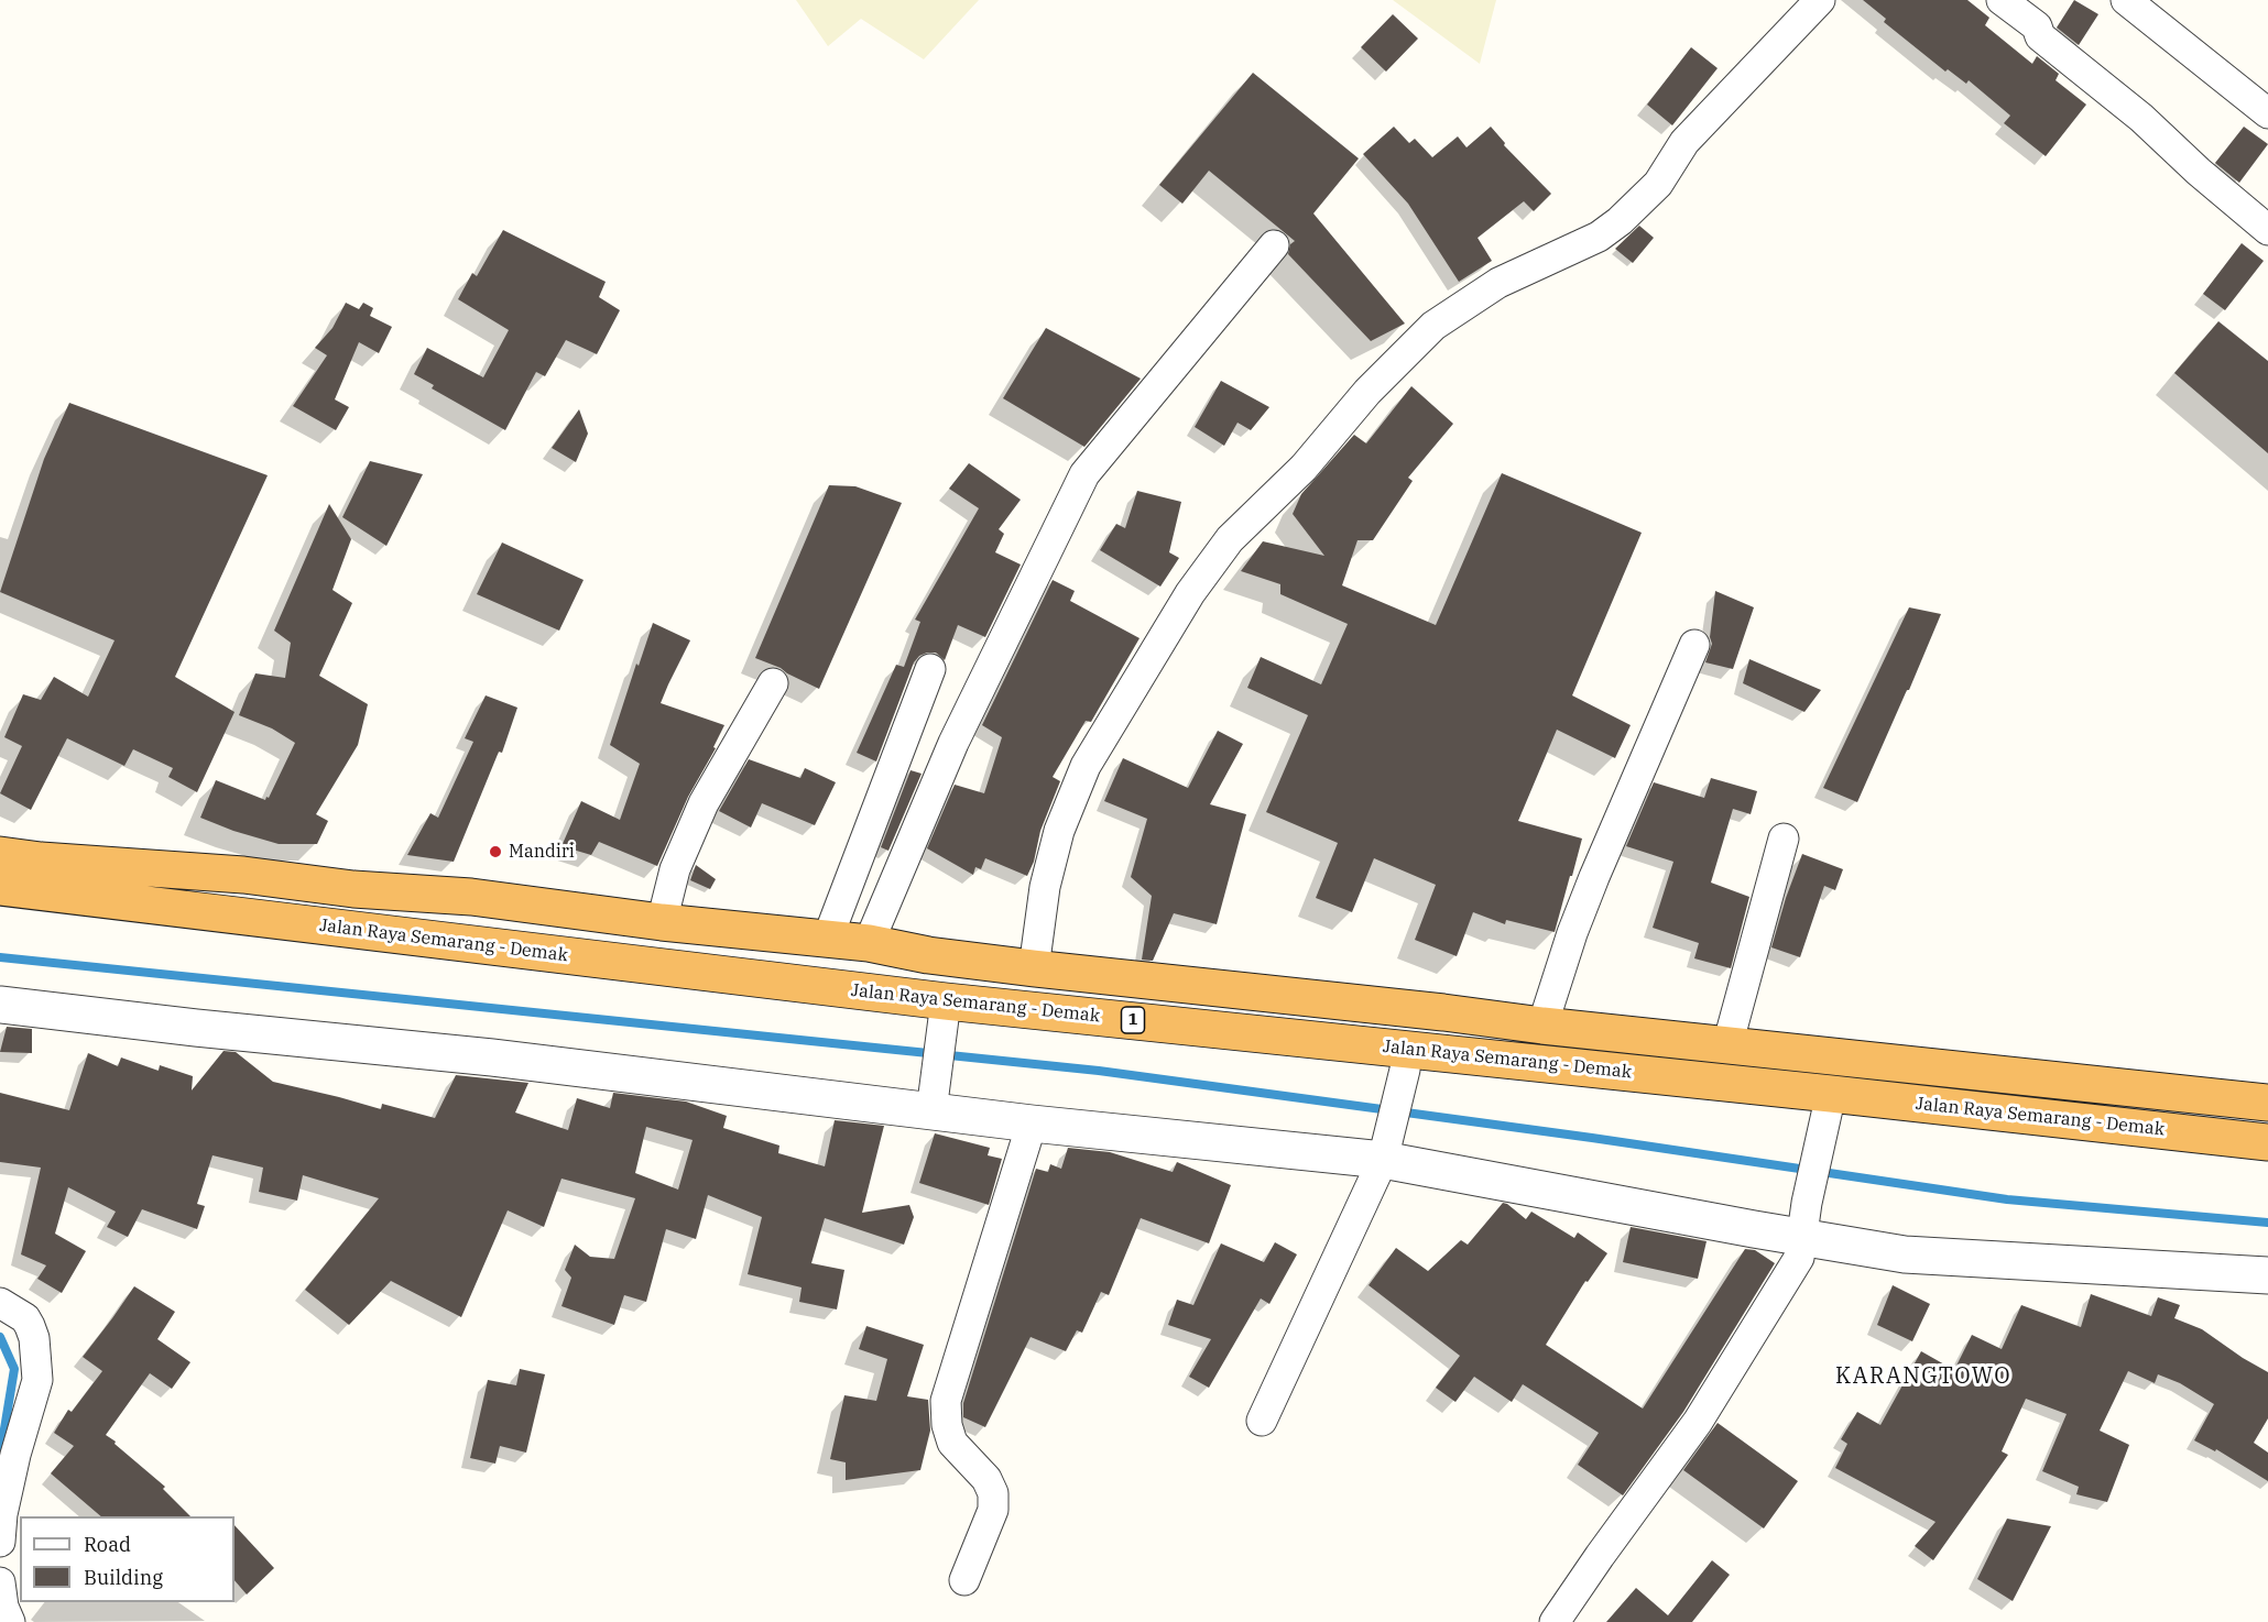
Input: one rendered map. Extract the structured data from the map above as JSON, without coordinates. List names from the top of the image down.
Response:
{
  "streets": {
    "highway": ["Jalan Raya Semarang - Demak", "1"]
  },
  "districts": ["KARANGTOWO"],
  "places": ["Mandiri"],
  "legend": ["Road", "Building"]
}
